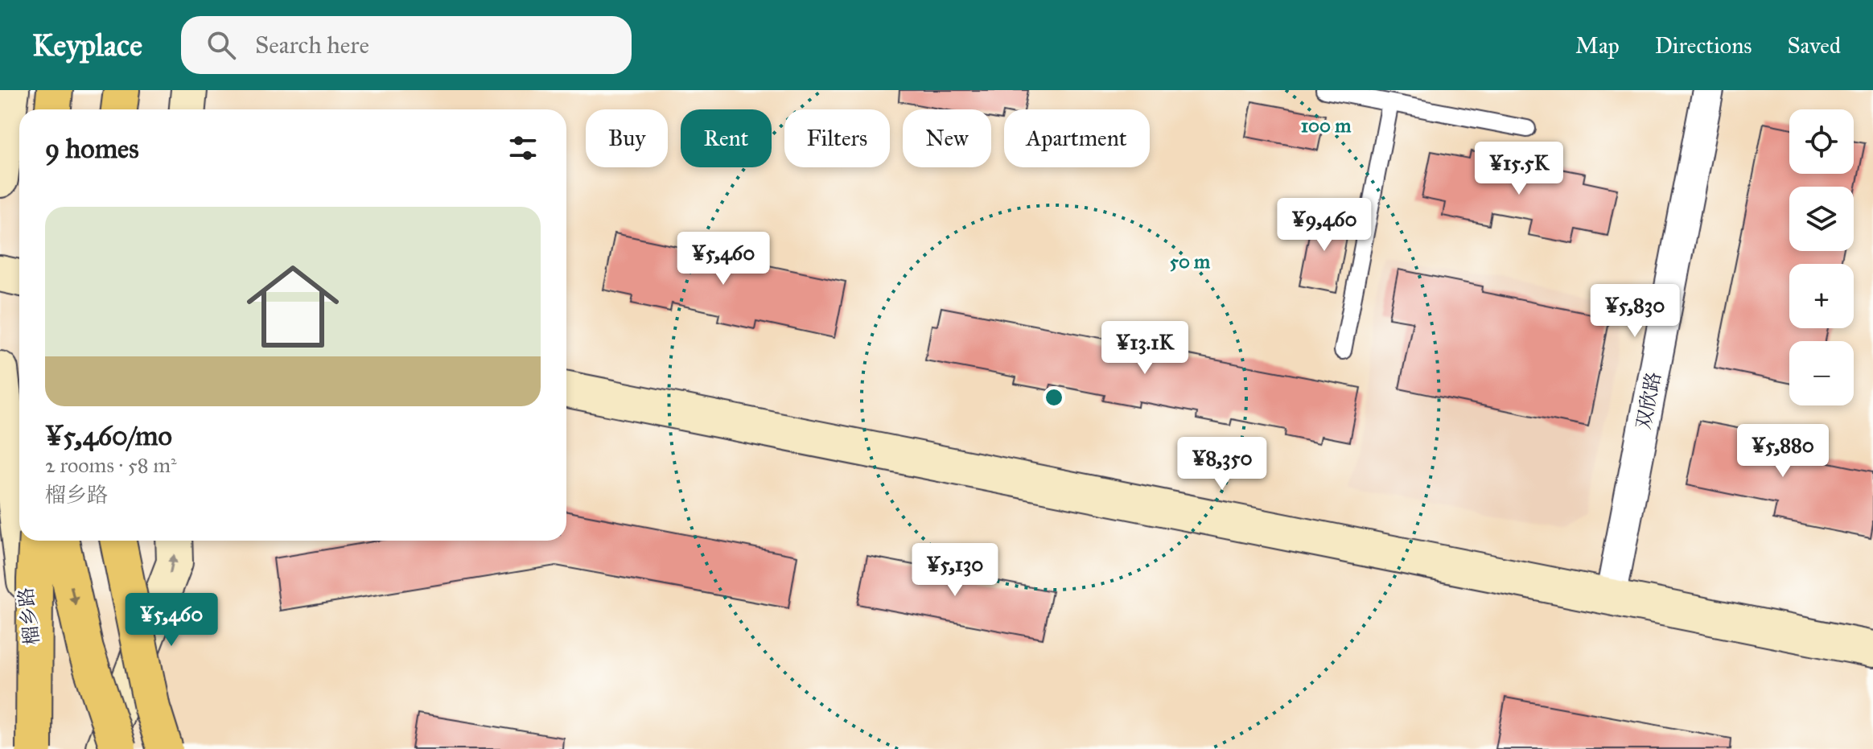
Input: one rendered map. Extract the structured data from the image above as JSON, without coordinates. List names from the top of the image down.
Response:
{
  "streets": {
    "street": ["双欣路", "榴乡路"]
  },
  "page": {
    "header": "Keyplace",
    "search": "Search here",
    "nav": ["Map", "Directions", "Saved"],
    "map_buttons": ["+", "−"],
    "chip": [
      "Buy",
      "Rent",
      "Filters",
      "New",
      "Apartment"
    ],
    "heading": "9 homes",
    "price": [
      "¥15.5K",
      "¥9,460",
      "¥5,460",
      "¥5,830",
      "¥13.1K",
      "¥5,880",
      "¥8,350",
      "¥5,130",
      "¥5,460"
    ],
    "list": [
      {
        "name": "¥5,460/mo",
        "note": "2 rooms · 58 m² · 榴乡路"
      }
    ]
  },
  "rings": ["100 m", "50 m"]
}
